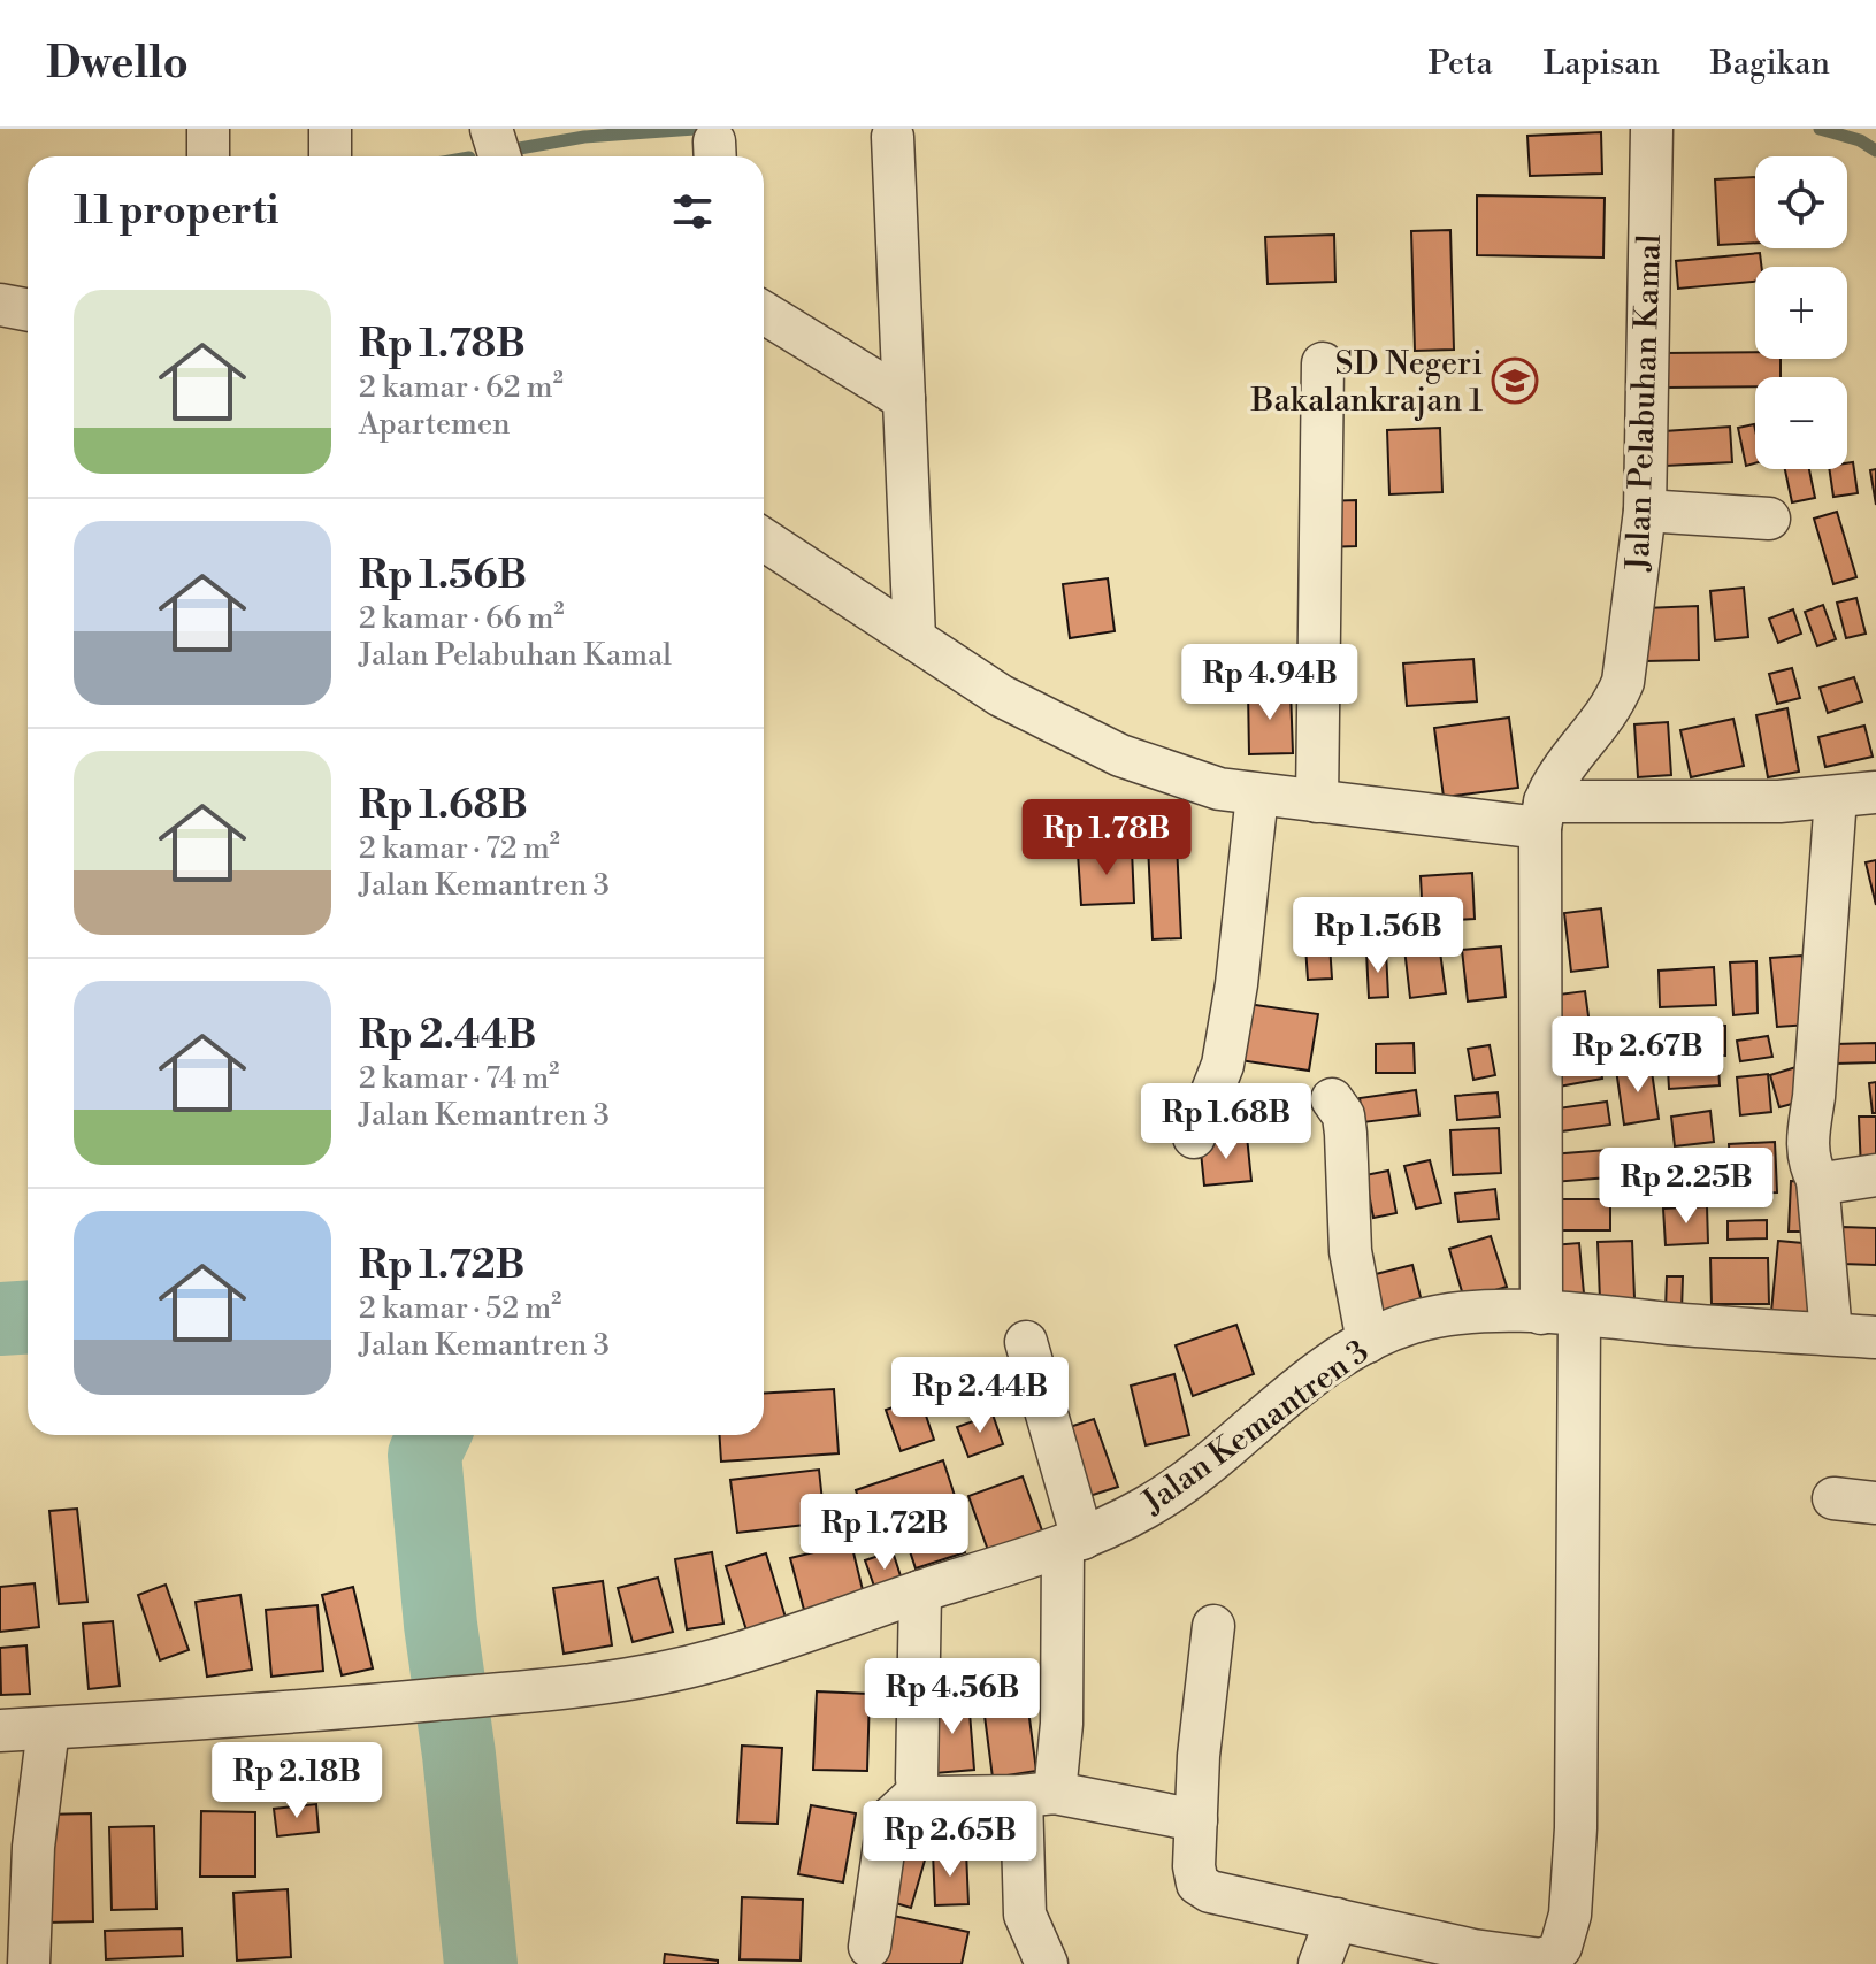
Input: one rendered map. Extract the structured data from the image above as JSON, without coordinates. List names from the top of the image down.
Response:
{
  "streets": {
    "street": ["Jalan Pelabuhan Kamal", "Jalan Kemantren 3"]
  },
  "places": {
    "school or university": ["SD Negeri Bakalankrajan 1"]
  },
  "page": {
    "header": "Dwello",
    "nav": ["Peta", "Lapisan", "Bagikan"],
    "map_buttons": ["+", "−"],
    "heading": "11 properti",
    "list": [
      {
        "name": "Rp 1.78B",
        "note": "2 kamar · 62 m² · Apartemen"
      },
      {
        "name": "Rp 1.56B",
        "note": "2 kamar · 66 m² · Jalan Pelabuhan Kamal"
      },
      {
        "name": "Rp 1.68B",
        "note": "2 kamar · 72 m² · Jalan Kemantren 3"
      },
      {
        "name": "Rp 2.44B",
        "note": "2 kamar · 74 m² · Jalan Kemantren 3"
      },
      {
        "name": "Rp 1.72B",
        "note": "2 kamar · 52 m² · Jalan Kemantren 3"
      }
    ],
    "price": [
      "Rp 4.94B",
      "Rp 1.78B",
      "Rp 1.56B",
      "Rp 2.67B",
      "Rp 1.68B",
      "Rp 2.25B",
      "Rp 2.44B",
      "Rp 1.72B",
      "Rp 4.56B",
      "Rp 2.18B",
      "Rp 2.65B"
    ]
  }
}
